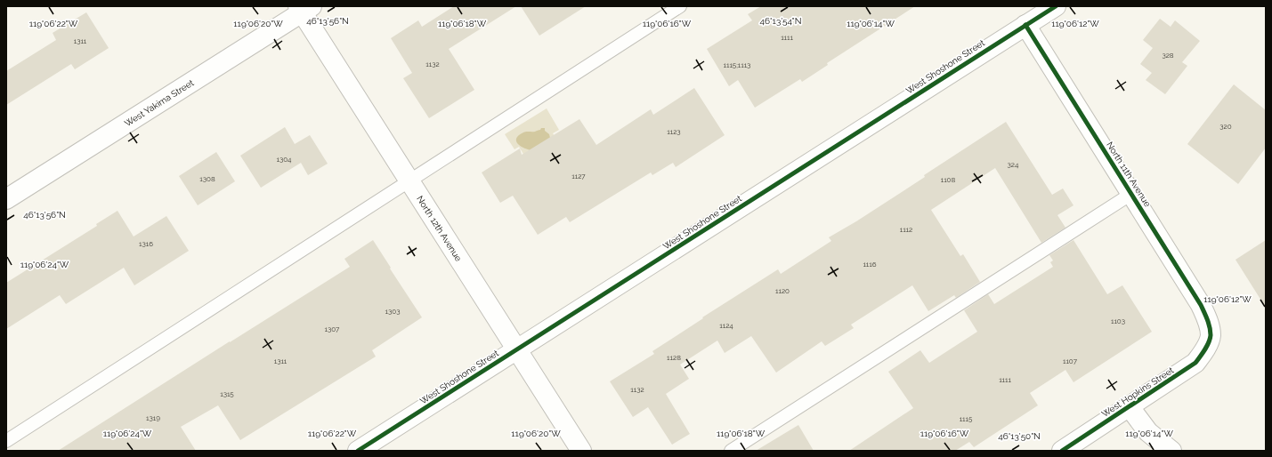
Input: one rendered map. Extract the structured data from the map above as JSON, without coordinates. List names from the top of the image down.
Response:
{
  "streets": {
    "street": [
      "West Shoshone Street",
      "West Yakima Street",
      "North 11th Avenue",
      "North 12th Avenue",
      "West Hopkins Street"
    ]
  },
  "crossings": [
    ["West Shoshone Street", "North 11th Avenue"],
    ["West Shoshone Street", "North 12th Avenue"],
    ["West Yakima Street", "North 12th Avenue"],
    ["North 11th Avenue", "West Hopkins Street"]
  ],
  "house_numbers": [
    "1111",
    "1311",
    "328",
    "1132",
    "1115;1113",
    "320",
    "1123",
    "1304",
    "324",
    "1127",
    "1308",
    "1108",
    "1112",
    "1316",
    "1116",
    "1120",
    "1303",
    "1103",
    "1124",
    "1307",
    "1128",
    "1311",
    "1107",
    "1111",
    "1132",
    "1315",
    "1319",
    "1115"
  ],
  "coordinates": [
    "46°13'56\"N",
    "46°13'54\"N",
    "119°06'22\"W",
    "119°06'20\"W",
    "119°06'18\"W",
    "119°06'16\"W",
    "119°06'14\"W",
    "119°06'12\"W",
    "119°06'24\"W",
    "46°13'50\"N"
  ]
}
